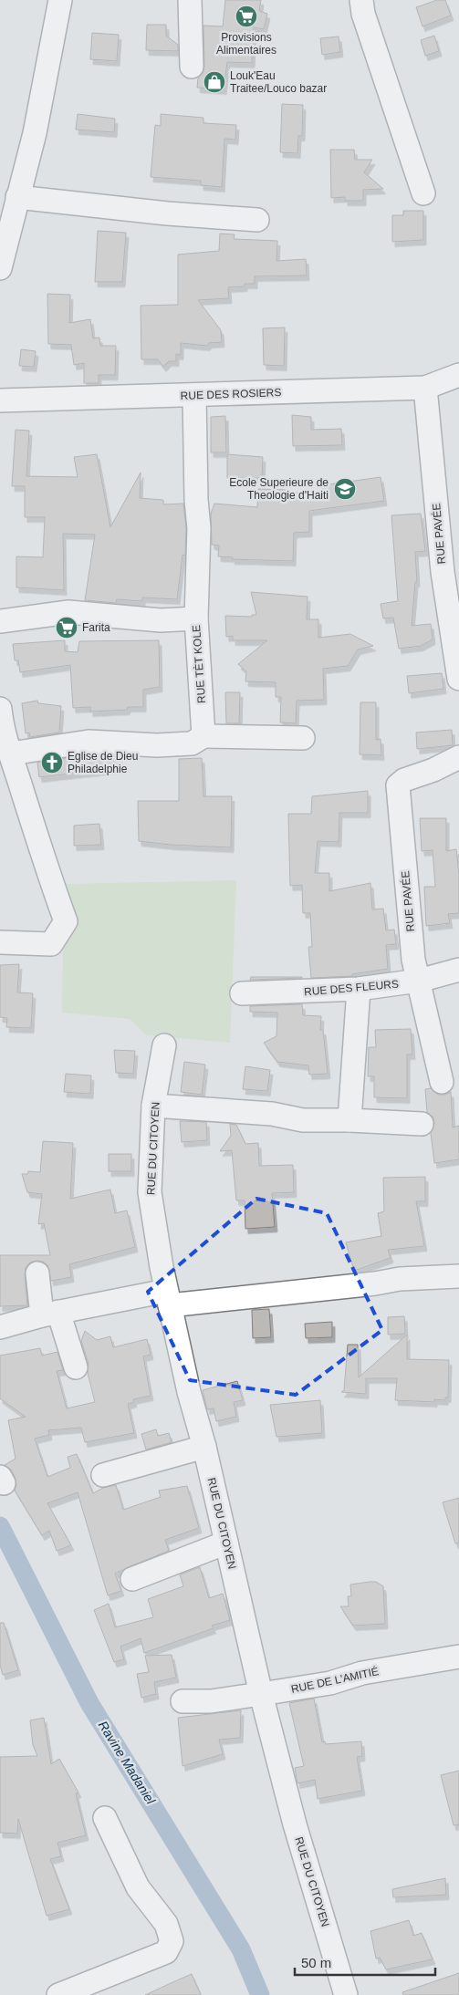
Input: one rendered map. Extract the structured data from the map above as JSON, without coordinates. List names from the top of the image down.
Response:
{
  "streets": {
    "street": [
      "RUE DES ROSIERS",
      "RUE PAVÉE",
      "RUE TÈT KOLE",
      "RUE DES FLEURS",
      "RUE DU CITOYEN",
      "RUE DE L'AMITIÉ"
    ]
  },
  "crossings": [
    ["RUE DES ROSIERS", "RUE PAVÉE"],
    ["RUE DES ROSIERS", "RUE TÈT KOLE"],
    ["RUE PAVÉE", "RUE DES FLEURS"],
    ["RUE DU CITOYEN", "RUE DE L'AMITIÉ"]
  ],
  "water": ["Ravine Madaniel"],
  "places": {
    "supermarket": ["Provisions Alimentaires", "Farita"],
    "shop": ["Louk'Eau Traitee/Louco bazar"],
    "school or university": ["Ecole Superieure de Theologie d'Haiti"],
    "church": ["Eglise de Dieu Philadelphie"]
  },
  "scale_bar": "50 m"
}
